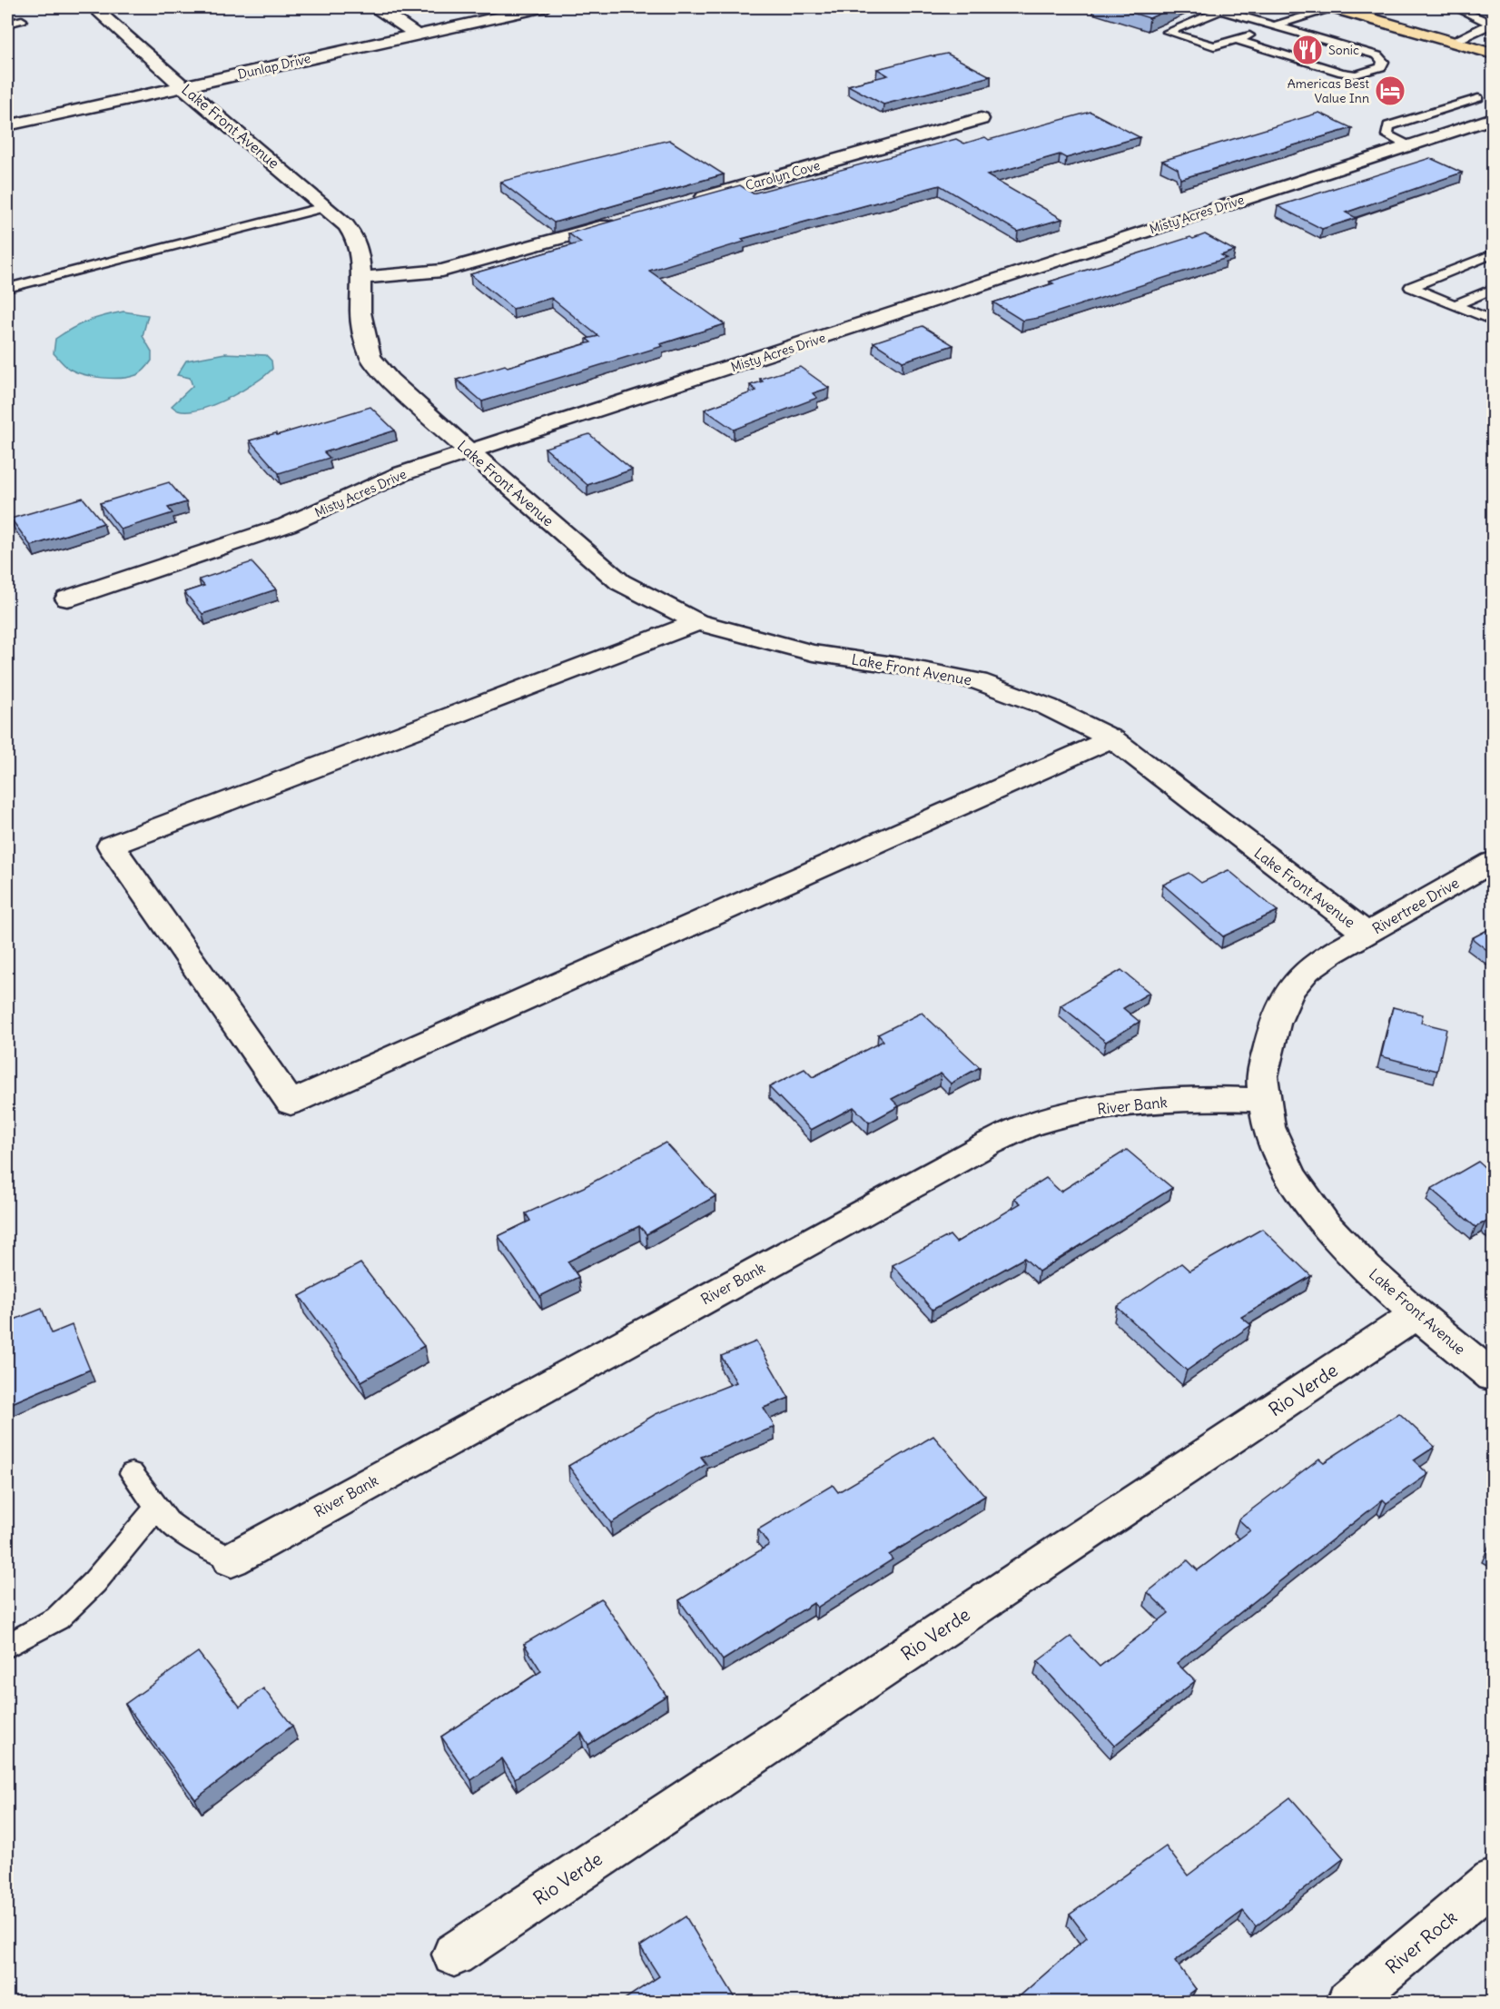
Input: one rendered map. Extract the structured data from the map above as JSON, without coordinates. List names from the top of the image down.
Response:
{
  "streets": {
    "street": [
      "Dunlap Drive",
      "Lake Front Avenue",
      "Carolyn Cove",
      "Misty Acres Drive",
      "Rivertree Drive",
      "River Bank",
      "Rio Verde",
      "River Rock"
    ]
  },
  "crossings": [
    ["Dunlap Drive", "Lake Front Avenue"],
    ["Lake Front Avenue", "Misty Acres Drive"],
    ["Lake Front Avenue", "Rivertree Drive"],
    ["Lake Front Avenue", "River Bank"],
    ["Lake Front Avenue", "Rio Verde"]
  ],
  "places": {
    "restaurant": ["Sonic"],
    "hotel": ["Americas Best Value Inn"]
  }
}
